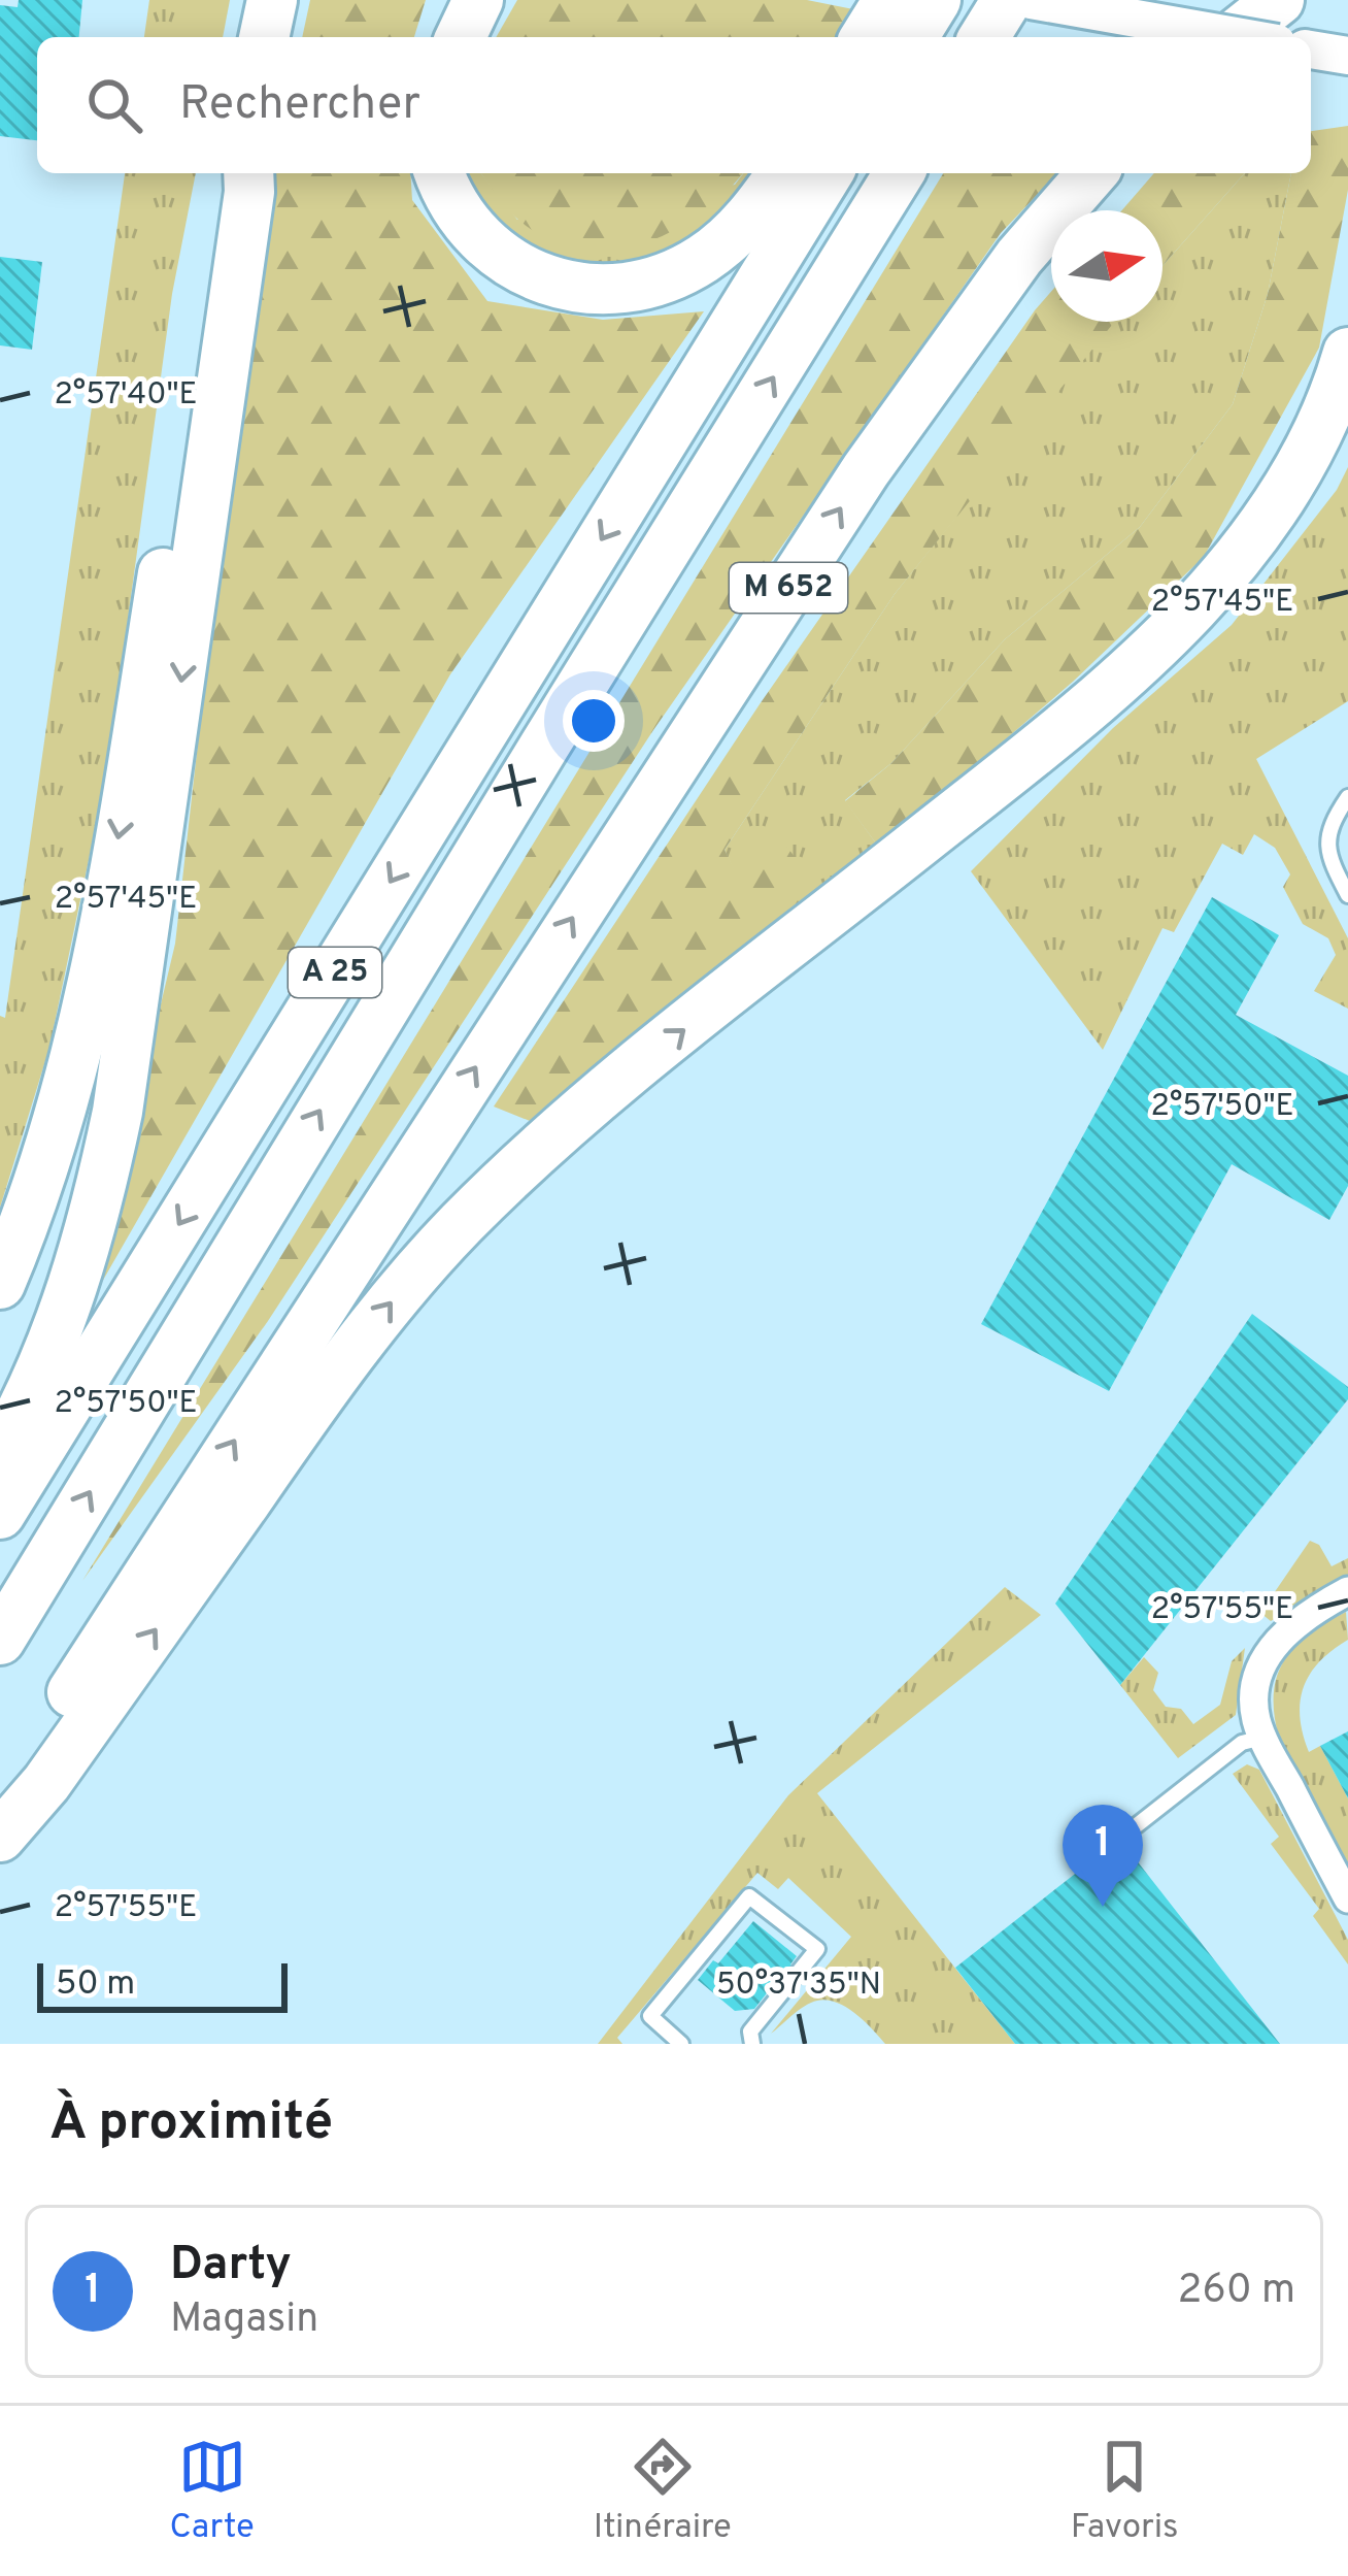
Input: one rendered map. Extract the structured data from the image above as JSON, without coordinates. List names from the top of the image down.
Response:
{
  "streets": {
    "highway": ["M 652", "A 25"]
  },
  "scale_bar": "50 m",
  "north": "right",
  "page": {
    "search": "Rechercher",
    "pins": "1",
    "scale": "50 m",
    "heading": "À proximité",
    "list": [
      {
        "mark": "1",
        "name": "Darty",
        "note": "Magasin",
        "value": "260 m"
      }
    ],
    "nav": ["Carte", "Itinéraire", "Favoris"]
  },
  "coordinates": [
    "2°57'40\"E",
    "2°57'45\"E",
    "2°57'50\"E",
    "2°57'55\"E",
    "50°37'35\"N"
  ]
}
